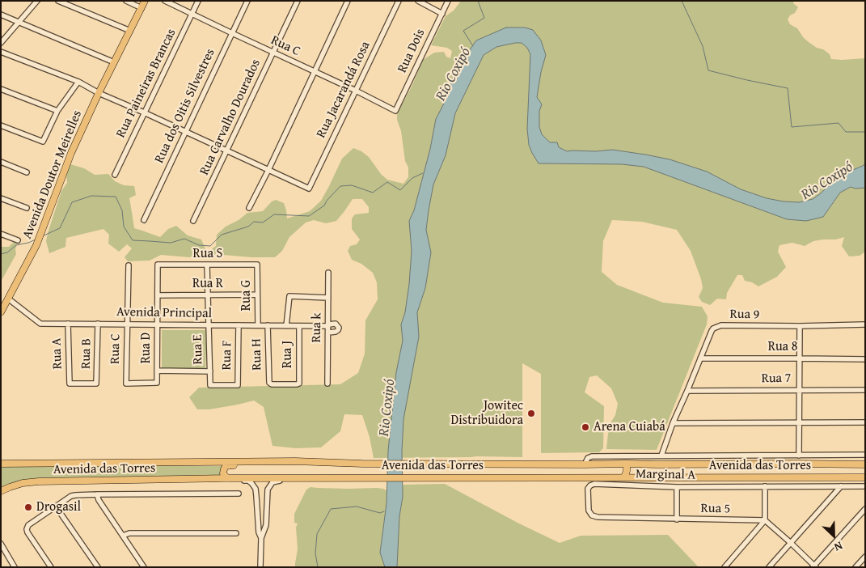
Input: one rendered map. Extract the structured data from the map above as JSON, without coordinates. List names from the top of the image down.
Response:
{
  "streets": {
    "main road": ["Avenida Doutor Meirelles", "Avenida das Torres"],
    "street": [
      "Rua C",
      "Rua Dois",
      "Rua Paineiras Brancas",
      "Rua Jacarandá Rosa",
      "Rua dos Oitis Silvestres",
      "Rua Carvalho Dourados",
      "Rua S",
      "Rua R",
      "Rua G",
      "Avenida Principal",
      "Rua 9",
      "Rua k",
      "Rua 8",
      "Rua D",
      "Rua E",
      "Rua A",
      "Rua B",
      "Rua H",
      "Rua J",
      "Rua F",
      "Rua 7",
      "Marginal A",
      "Rua 5"
    ]
  },
  "crossings": [
    ["Rua C", "Rua Dois"],
    ["Rua C", "Rua Paineiras Brancas"],
    ["Rua C", "Rua Jacarandá Rosa"],
    ["Rua C", "Rua dos Oitis Silvestres"],
    ["Rua C", "Rua Carvalho Dourados"],
    ["Rua C", "Avenida Principal"],
    ["Rua C", "Rua D"],
    ["Avenida Doutor Meirelles", "Avenida Principal"],
    ["Rua S", "Rua G"],
    ["Rua S", "Rua D"],
    ["Rua S", "Rua E"],
    ["Rua R", "Rua G"],
    ["Rua R", "Rua D"],
    ["Rua R", "Rua E"],
    ["Rua G", "Avenida Principal"],
    ["Avenida Principal", "Rua k"],
    ["Avenida Principal", "Rua D"],
    ["Avenida Principal", "Rua E"],
    ["Avenida Principal", "Rua A"],
    ["Avenida Principal", "Rua B"],
    ["Avenida Principal", "Rua H"],
    ["Avenida Principal", "Rua J"],
    ["Avenida Principal", "Rua F"],
    ["Rua 9", "Rua 8"],
    ["Rua 9", "Rua 7"],
    ["Rua E", "Rua F"],
    ["Rua A", "Rua B"],
    ["Rua H", "Rua J"],
    ["Marginal A", "Rua 5"]
  ],
  "water": ["Rio Coxipó"],
  "places": ["Jowitec Distribuidora", "Arena Cuiabá", "Drogasil"],
  "north": "bottom right"
}
